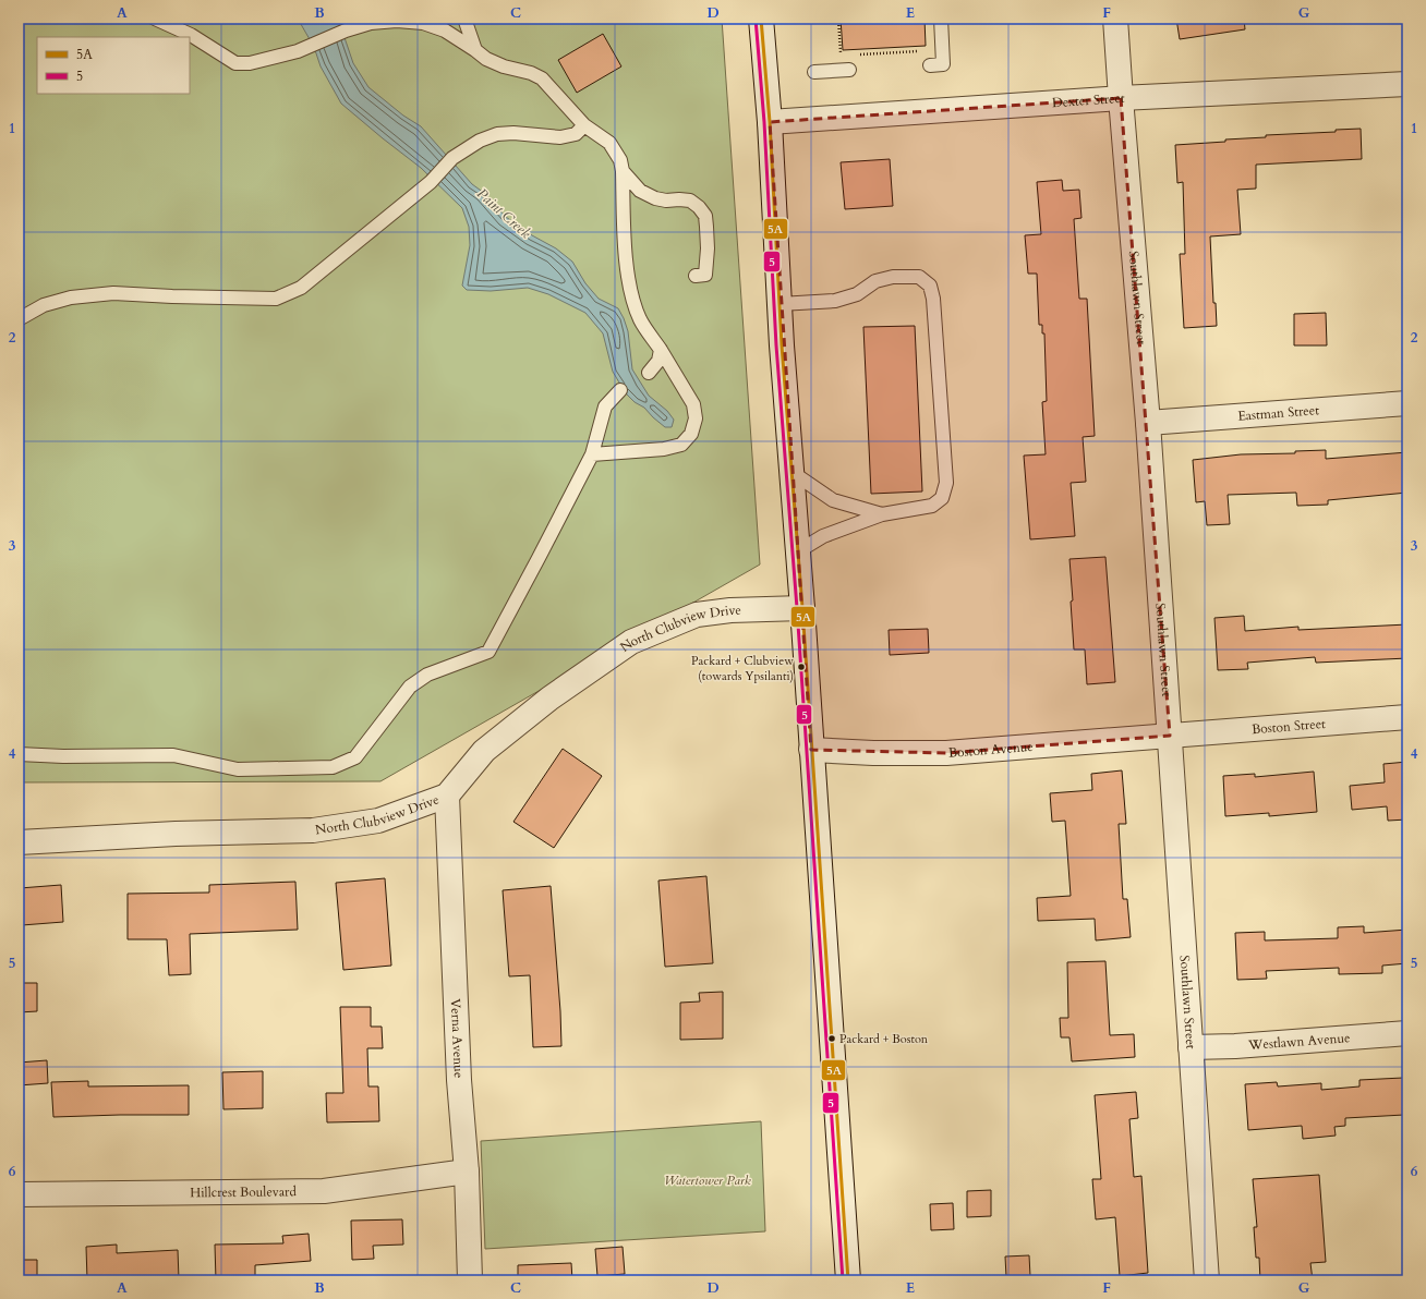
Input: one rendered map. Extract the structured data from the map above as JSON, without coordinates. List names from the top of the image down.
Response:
{
  "streets": {
    "street": [
      "Dexter Street",
      "Southlawn Street",
      "Eastman Street",
      "North Clubview Drive",
      "Boston Street",
      "Boston Avenue",
      "Verna Avenue",
      "Westlawn Avenue",
      "Hillcrest Boulevard"
    ]
  },
  "crossings": [
    ["Dexter Street", "Southlawn Street"],
    ["Southlawn Street", "Eastman Street"],
    ["Southlawn Street", "Boston Street"],
    ["Southlawn Street", "Boston Avenue"],
    ["Southlawn Street", "Westlawn Avenue"],
    ["North Clubview Drive", "Verna Avenue"],
    ["Boston Street", "Boston Avenue"],
    ["Verna Avenue", "Hillcrest Boulevard"]
  ],
  "water": ["Paint Creek"],
  "parks": ["Watertower Park"],
  "places": ["Packard + Clubview (towards Ypsilanti)", "Packard + Boston"],
  "lines": ["transit line 5A", "transit line 5"],
  "legend": ["5A", "5"],
  "grid": {
    "columns": [
      "A",
      "B",
      "C",
      "D",
      "E",
      "F",
      "G"
    ],
    "rows": [
      "1",
      "2",
      "3",
      "4",
      "5",
      "6"
    ]
  }
}
